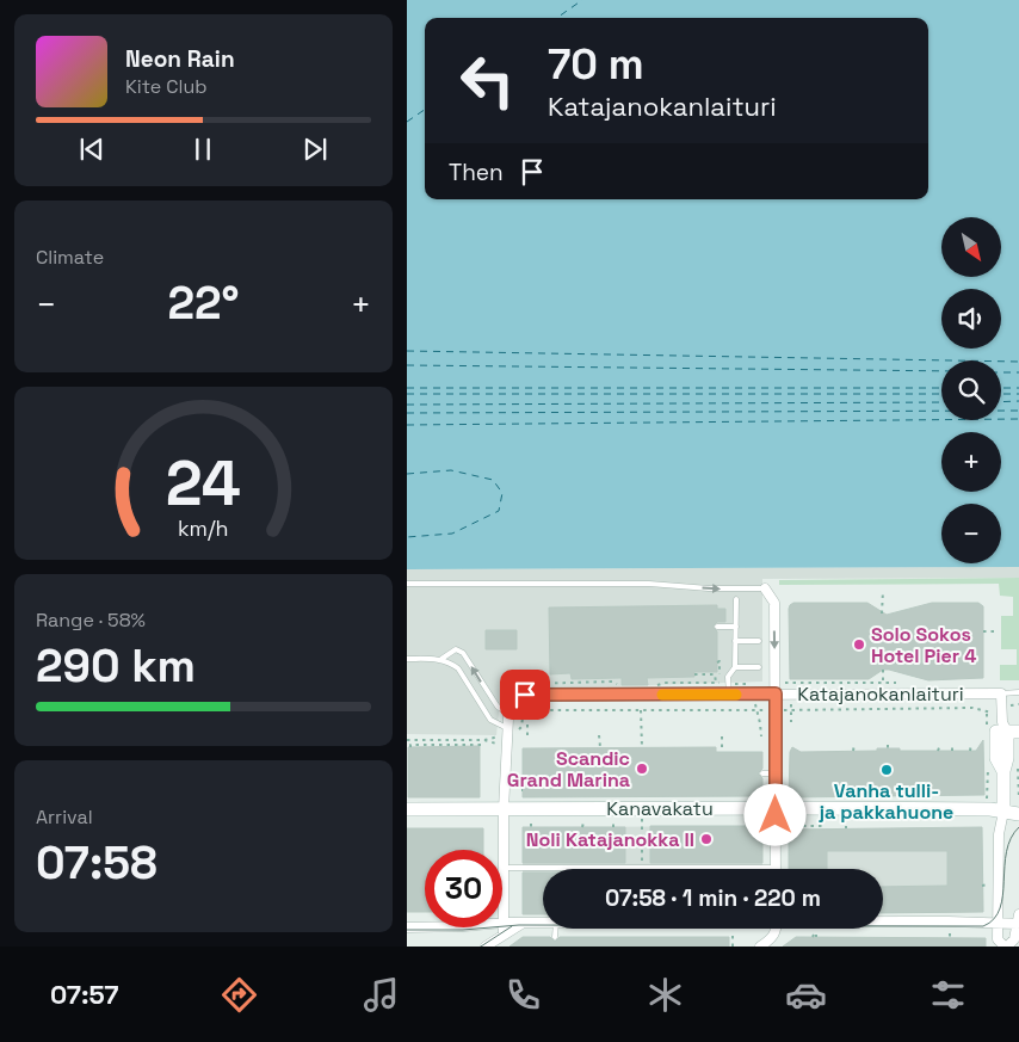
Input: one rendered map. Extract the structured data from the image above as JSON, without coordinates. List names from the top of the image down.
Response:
{
  "streets": {
    "main road": ["Kanavakatu"],
    "street": ["Katajanokanlaituri"]
  },
  "places": [
    "Solo Sokos Hotel Pier 4",
    "Scandic Grand Marina",
    "Vanha tulli- ja pakkahuone",
    "Noli Katajanokka II"
  ],
  "north": "bottom right",
  "page": {
    "turn": ["70 m", "Katajanokanlaituri"],
    "song": ["Neon Rain", "Kite Club"],
    "then": "Then",
    "tile": [
      "Climate",
      ["Range · 58%", "290 km"],
      ["Arrival", "07:58"]
    ],
    "map_buttons": ["+", "−"],
    "heat": ["−", "22°", "+"],
    "limit": "30",
    "trip": "07:58 · 1 min · 220 m",
    "tabs": "07:57",
    "gauge": ["24", "km/h"]
  }
}
